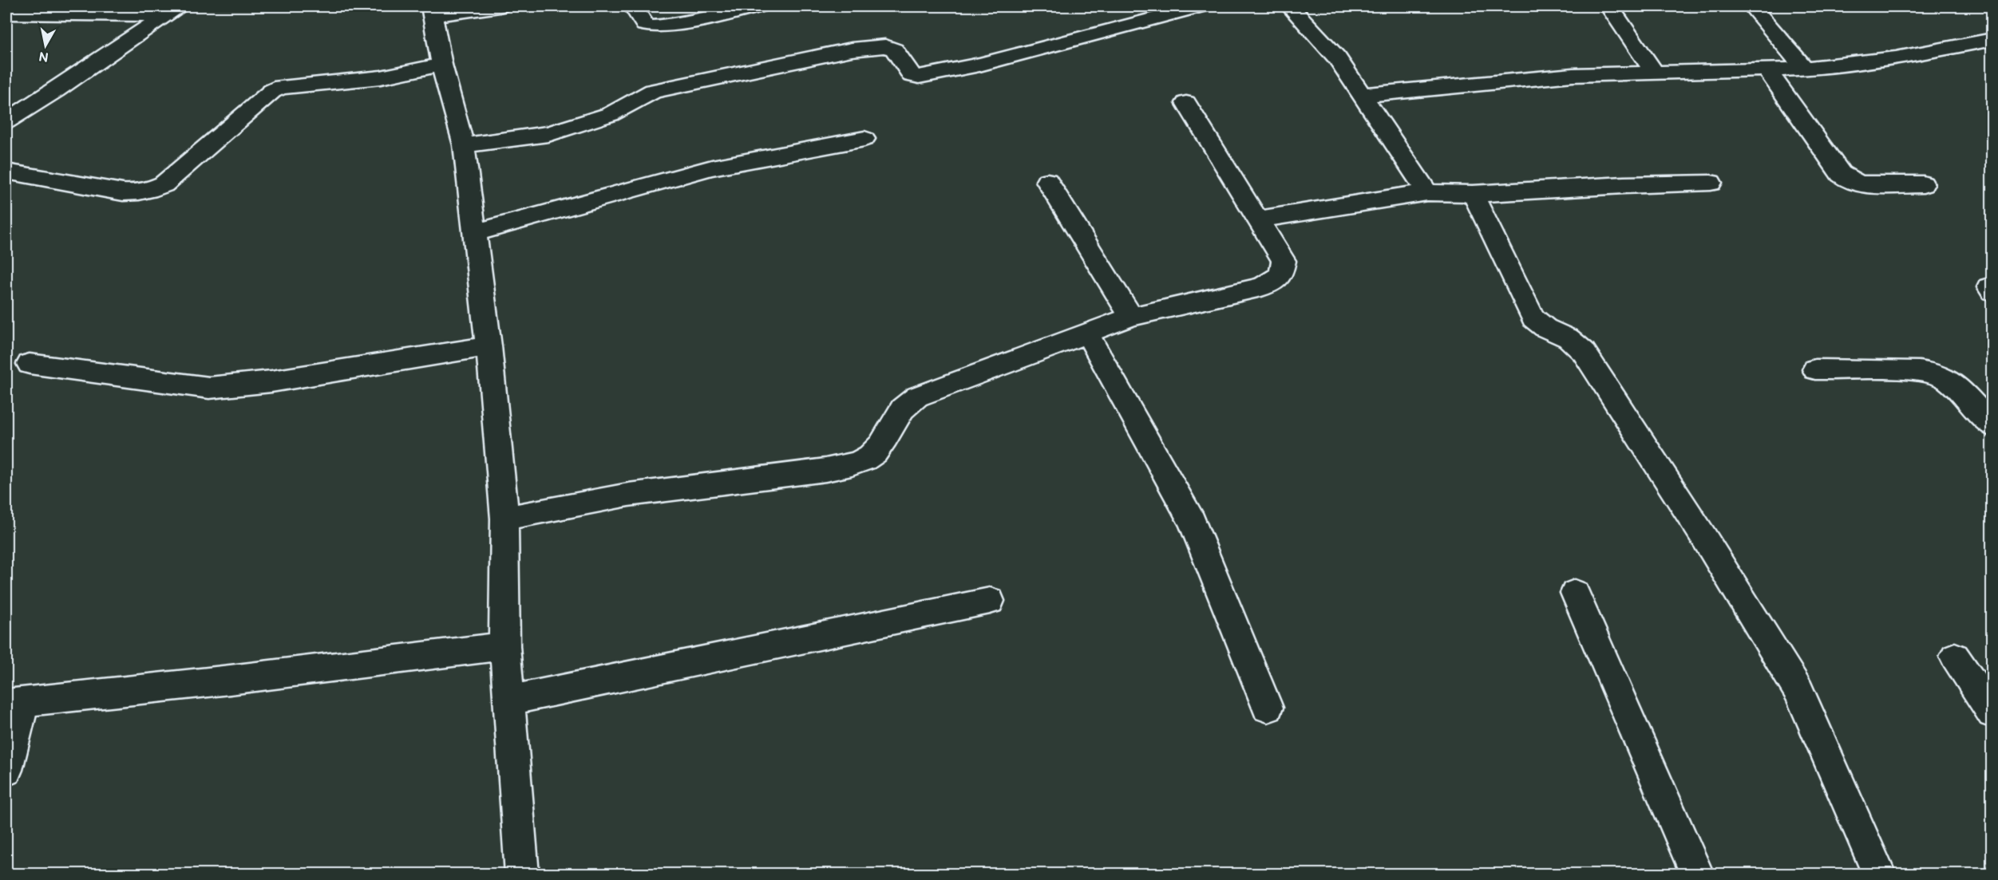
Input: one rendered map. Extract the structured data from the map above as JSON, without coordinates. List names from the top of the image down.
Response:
{
  "north": "bottom"
}
